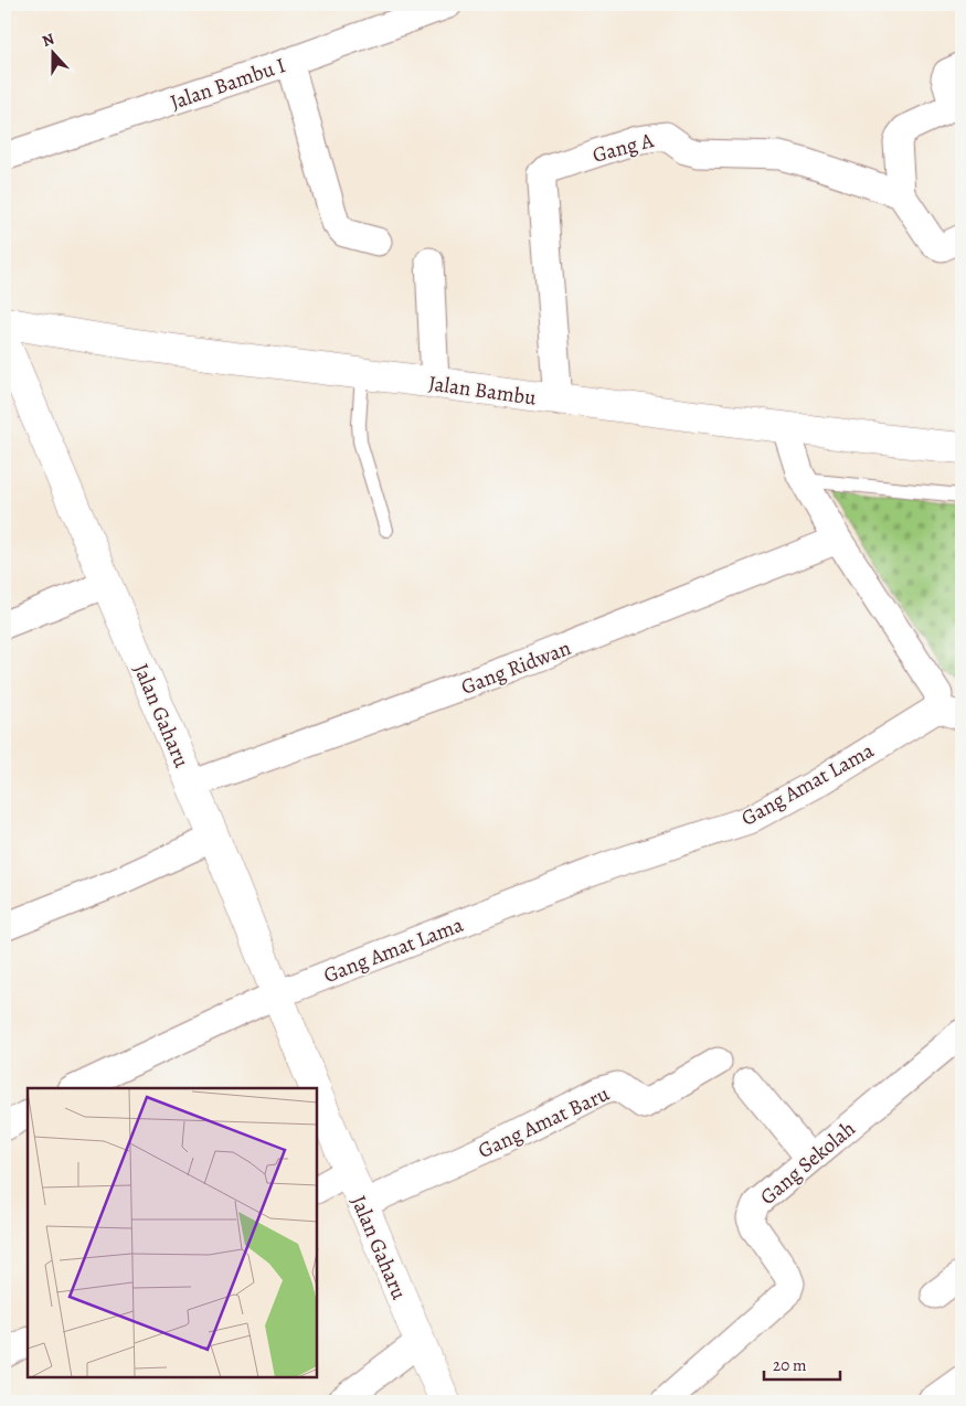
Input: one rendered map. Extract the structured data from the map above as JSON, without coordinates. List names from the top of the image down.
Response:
{
  "streets": {
    "main road": ["Jalan Bambu", "Jalan Gaharu"],
    "street": [
      "Jalan Bambu I",
      "Gang A",
      "Gang Ridwan",
      "Gang Amat Lama",
      "Gang Amat Baru",
      "Gang Sekolah"
    ]
  },
  "crossings": [
    ["Gang A", "Jalan Bambu"],
    ["Jalan Bambu", "Gang Amat Lama"],
    ["Gang Ridwan", "Jalan Gaharu"],
    ["Gang Ridwan", "Gang Amat Lama"],
    ["Jalan Gaharu", "Gang Amat Lama"],
    ["Jalan Gaharu", "Gang Amat Baru"]
  ],
  "scale_bar": "20 m",
  "north": "top"
}
